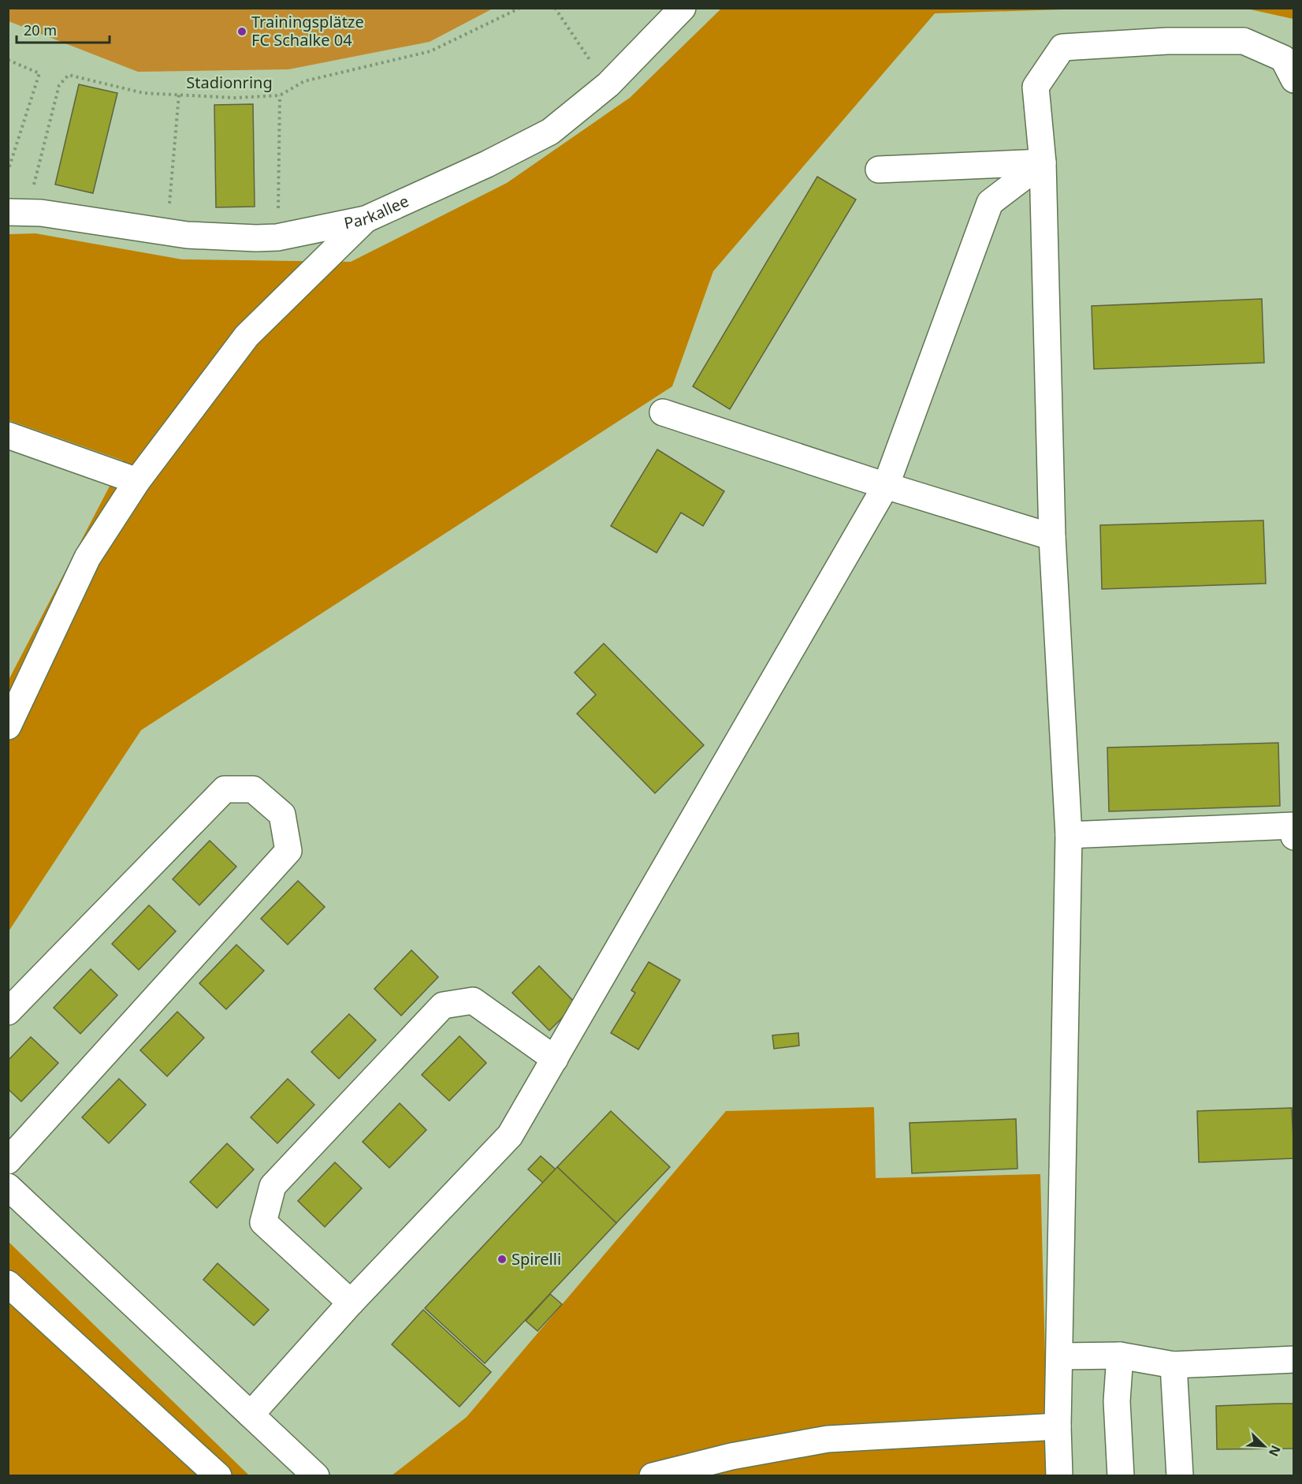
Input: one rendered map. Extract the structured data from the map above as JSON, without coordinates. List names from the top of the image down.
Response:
{
  "streets": {
    "street": ["Parkallee"],
    "path": ["Stadionring"]
  },
  "crossings": [
    ["Stadionring", "Parkallee"]
  ],
  "places": ["Trainingsplätze FC Schalke 04", "Spirelli"],
  "scale_bar": "20 m",
  "north": "bottom right"
}
